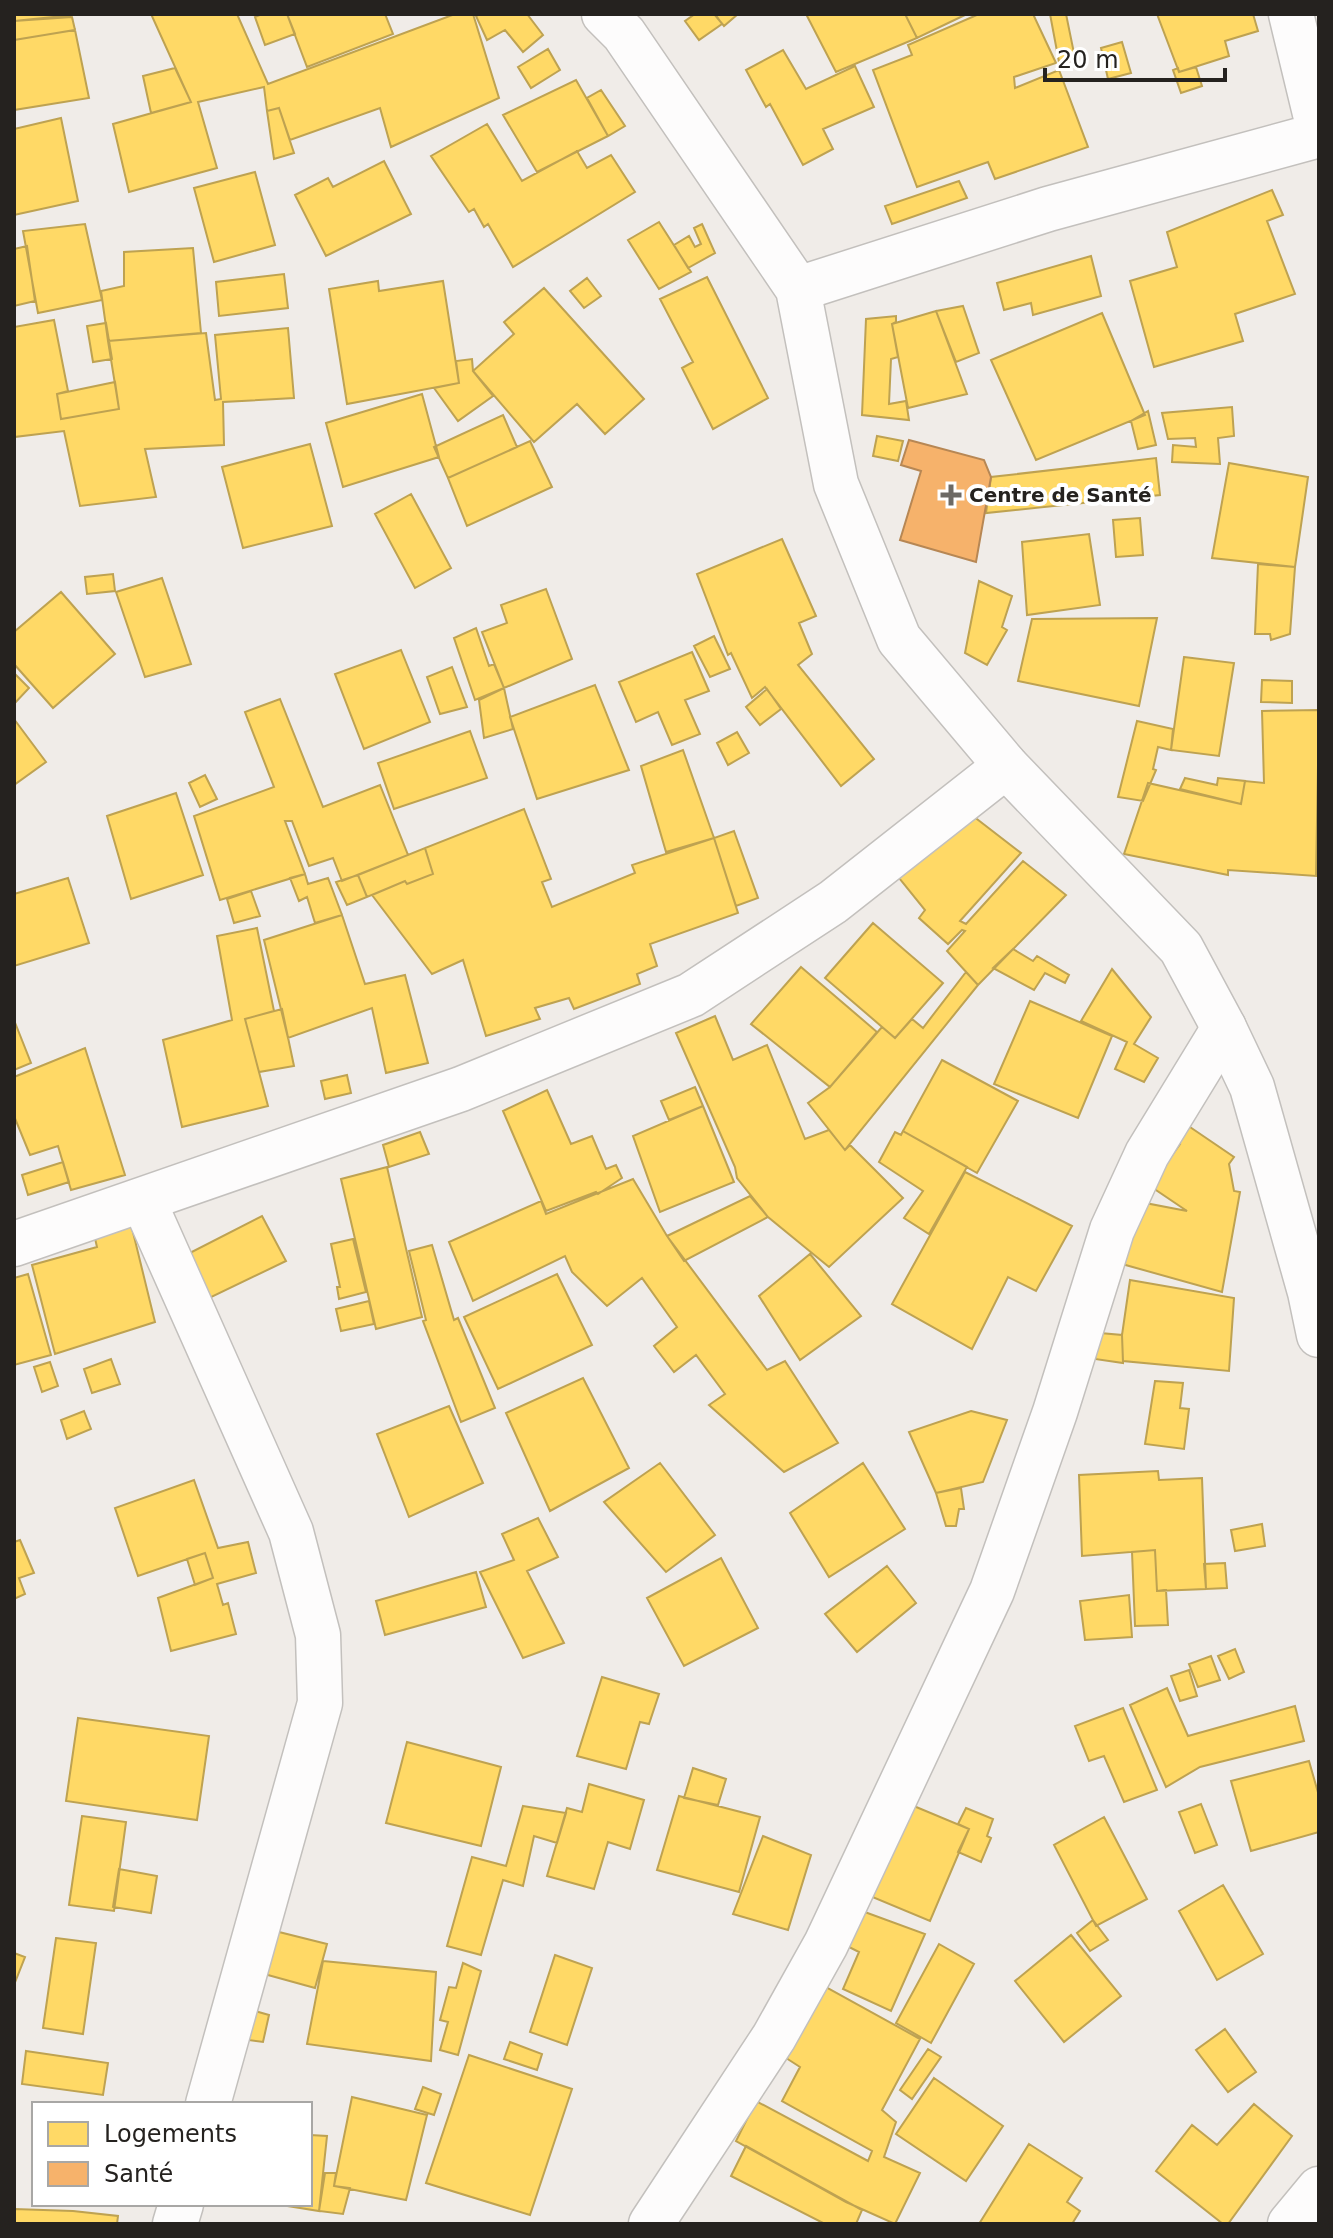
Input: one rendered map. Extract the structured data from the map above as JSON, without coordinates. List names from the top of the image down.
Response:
{
  "places": {
    "health": ["Centre de Santé"]
  },
  "legend": ["Logements", "Santé"],
  "scale_bar": "20 m"
}
